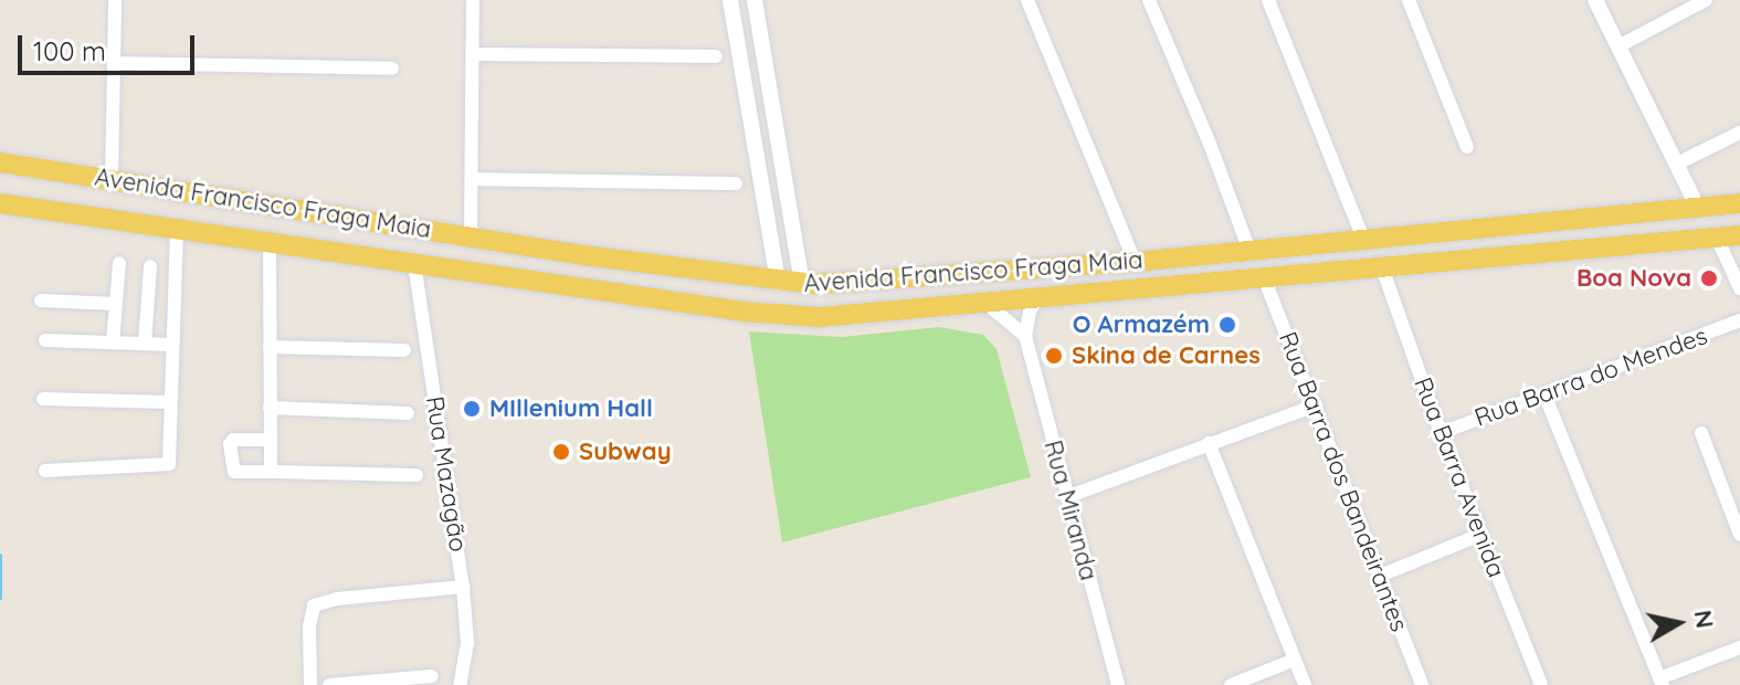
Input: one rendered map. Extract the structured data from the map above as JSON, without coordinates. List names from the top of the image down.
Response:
{
  "streets": {
    "main road": ["Avenida Francisco Fraga Maia"],
    "street": [
      "Rua Barra do Mendes",
      "Rua Mazagão",
      "Rua Barra Avenida",
      "Rua Barra dos Bandeirantes",
      "Rua Miranda"
    ]
  },
  "crossings": [
    ["Avenida Francisco Fraga Maia", "Rua Mazagão"],
    ["Avenida Francisco Fraga Maia", "Rua Barra Avenida"],
    ["Avenida Francisco Fraga Maia", "Rua Barra dos Bandeirantes"],
    ["Rua Barra do Mendes", "Rua Barra Avenida"]
  ],
  "places": [
    "Boa Nova",
    "O Armazém",
    "Skina de Carnes",
    "MIllenium Hall",
    "Subway"
  ],
  "scale_bar": "100 m",
  "north": "right"
}
